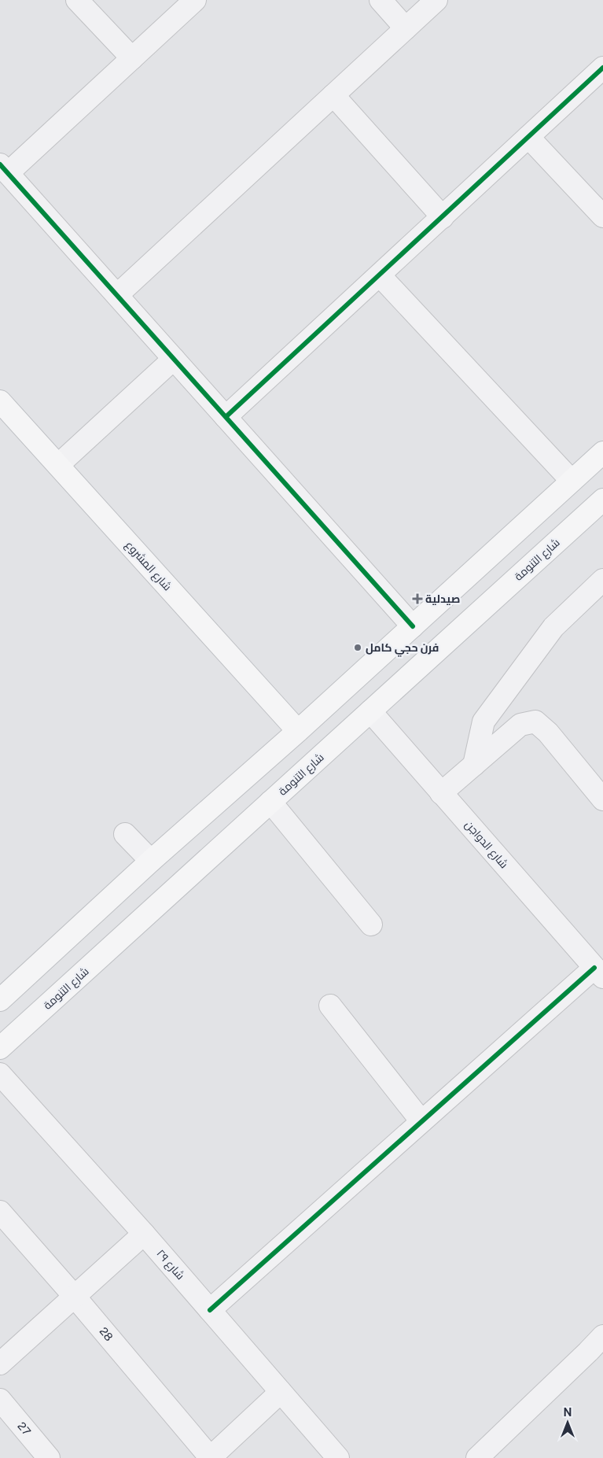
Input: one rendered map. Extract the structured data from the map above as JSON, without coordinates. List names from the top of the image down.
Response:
{
  "streets": {
    "main road": ["شارع التنومة", "شارع المشروع"],
    "street": [
      "شارع الدواجن",
      "شارع ٢٩",
      "28",
      "27"
    ]
  },
  "crossings": [
    ["شارع التنومة", "شارع الدواجن"]
  ],
  "places": {
    "health": ["صيدلية"],
    "other": ["فرن حجي كامل"]
  },
  "north": "top"
}
